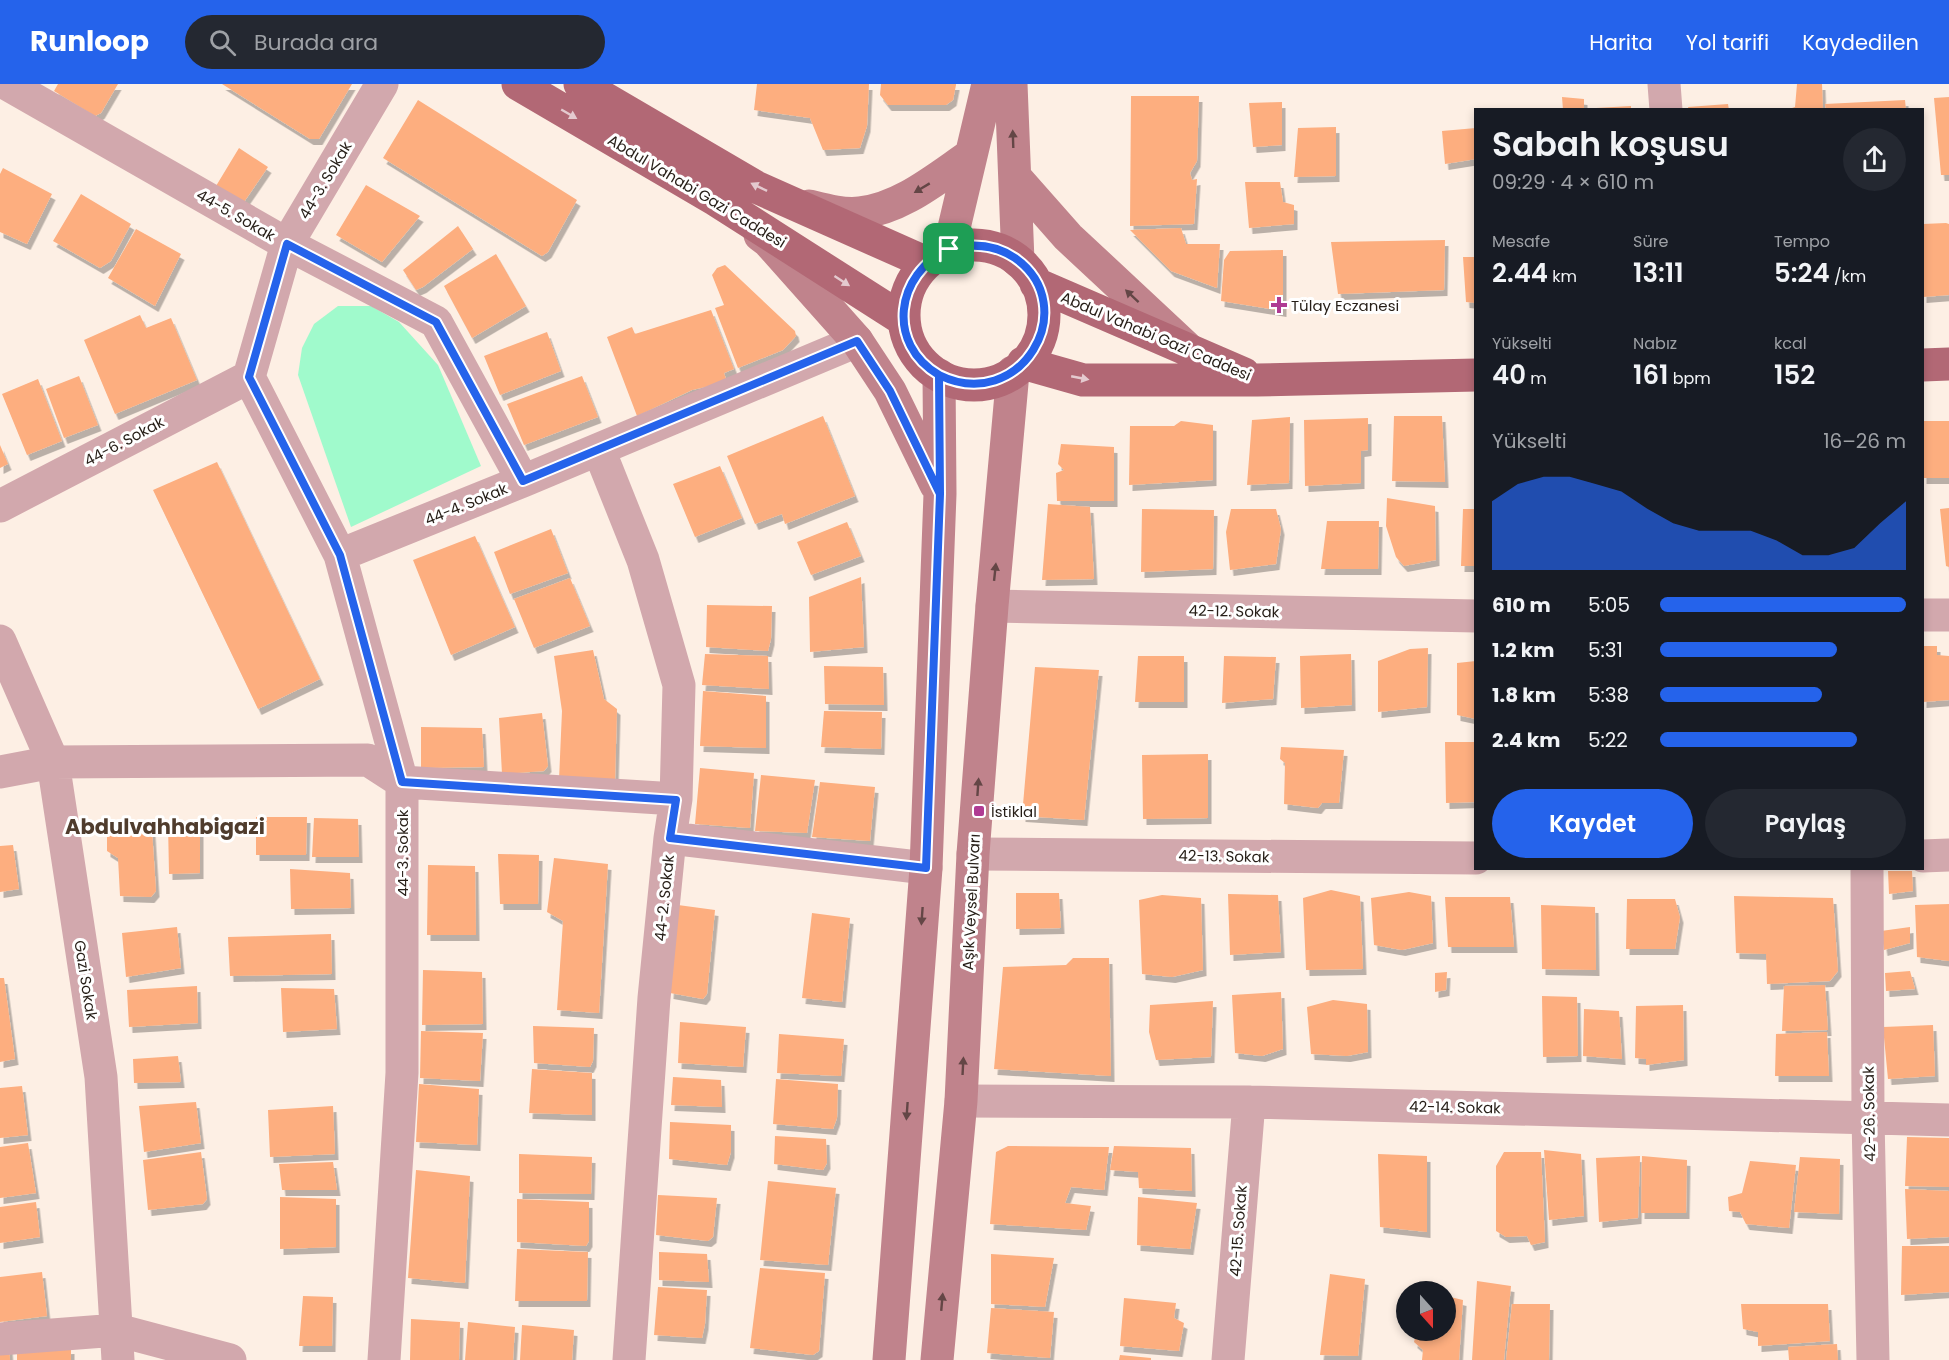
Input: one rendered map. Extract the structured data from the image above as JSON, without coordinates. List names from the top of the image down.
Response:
{
  "streets": {
    "main road": ["Abdul Vahabi Gazi Caddesi", "Aşık Veysel Bulvarı"],
    "street": [
      "44-3. Sokak",
      "44-5. Sokak",
      "44-6. Sokak",
      "44-4. Sokak",
      "42-12. Sokak",
      "42-13. Sokak",
      "44-2. Sokak",
      "Gazi Sokak",
      "42-14. Sokak",
      "42-26. Sokak",
      "42-15. Sokak"
    ]
  },
  "crossings": [
    ["44-3. Sokak", "44-5. Sokak"],
    ["44-3. Sokak", "44-6. Sokak"],
    ["44-3. Sokak", "44-4. Sokak"],
    ["Abdul Vahabi Gazi Caddesi", "Aşık Veysel Bulvarı"],
    ["44-5. Sokak", "44-4. Sokak"],
    ["44-4. Sokak", "44-2. Sokak"],
    ["42-12. Sokak", "Aşık Veysel Bulvarı"],
    ["42-13. Sokak", "Aşık Veysel Bulvarı"],
    ["Aşık Veysel Bulvarı", "42-14. Sokak"],
    ["42-14. Sokak", "42-26. Sokak"],
    ["42-14. Sokak", "42-15. Sokak"]
  ],
  "districts": ["Abdulvahhabigazi"],
  "places": {
    "health": ["Tülay Eczanesi"],
    "transit": ["İstiklal"]
  },
  "north": "bottom",
  "page": {
    "header": "Runloop",
    "search": "Burada ara",
    "nav": ["Harita", "Yol tarifi", "Kaydedilen"],
    "heading": ["Sabah koşusu", "09:29 · 4 × 610 m"],
    "stats": [
      ["Mesafe", "2.44 km"],
      ["Süre", "13:11"],
      ["Tempo", "5:24 /km"],
      ["Yükselti", "40 m"],
      ["Nabız", "161 bpm"],
      ["kcal", "152"]
    ],
    "chart": ["Yükselti", "16–26 m"],
    "list": [
      {
        "name": "610 m",
        "note": "5:05"
      },
      {
        "name": "1.2 km",
        "note": "5:31"
      },
      {
        "name": "1.8 km",
        "note": "5:38"
      },
      {
        "name": "2.4 km",
        "note": "5:22"
      }
    ],
    "buttons": ["Kaydet", "Paylaş"]
  }
}
